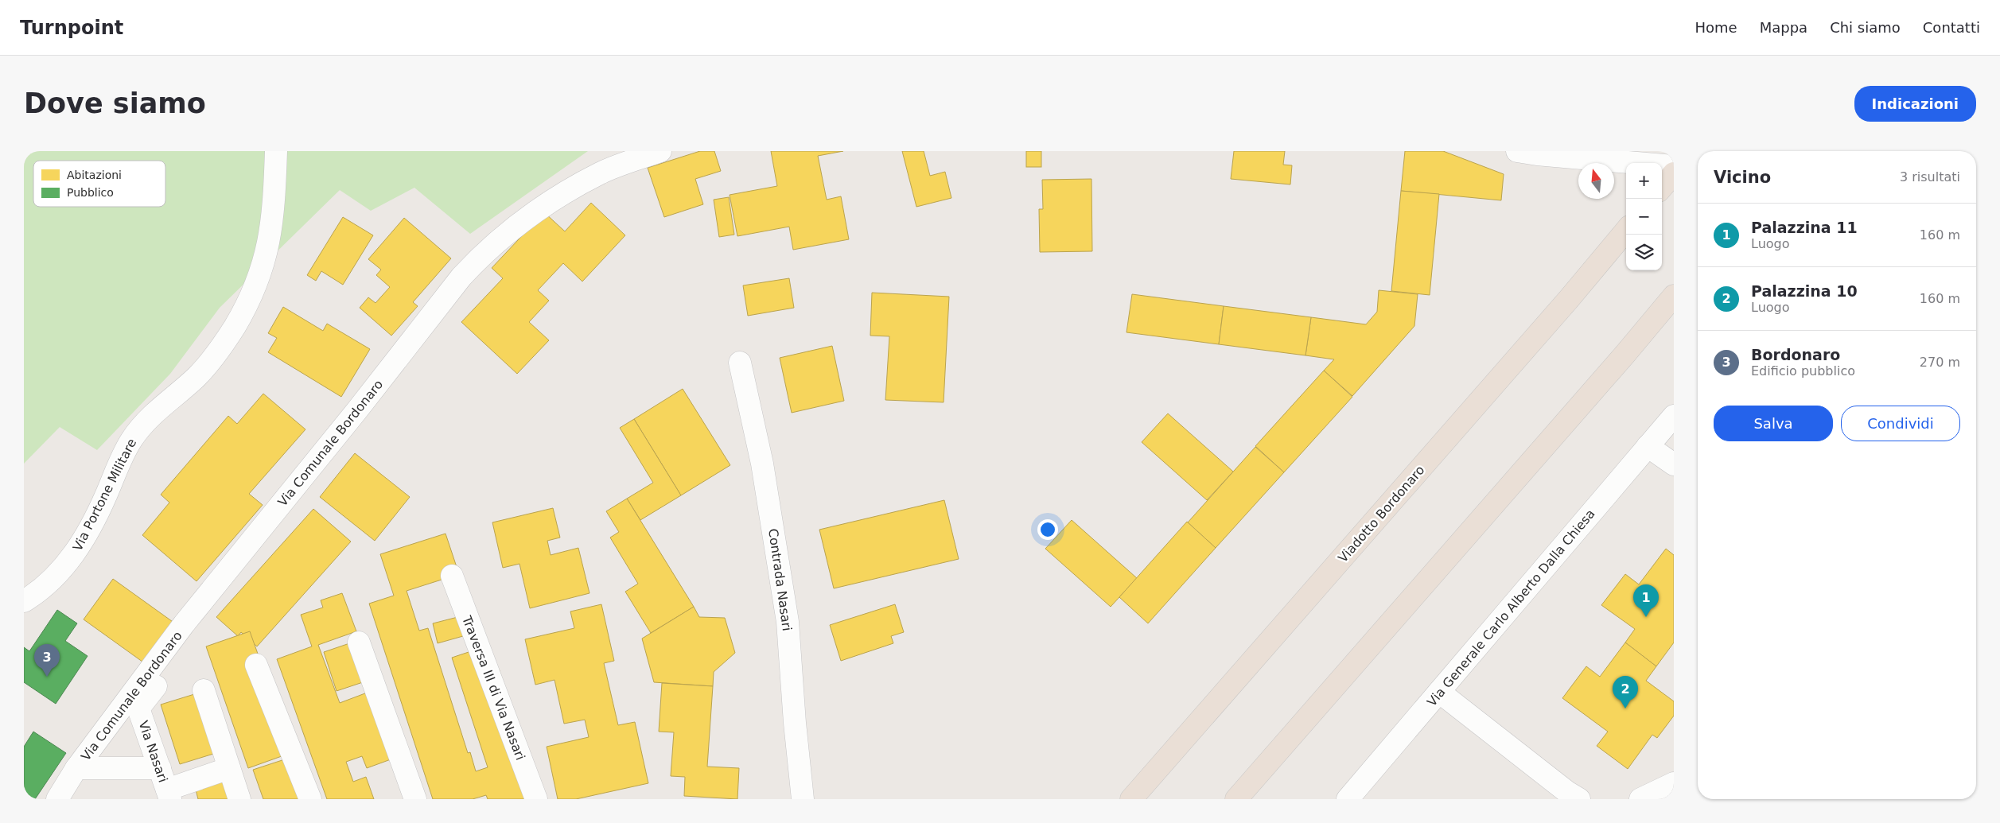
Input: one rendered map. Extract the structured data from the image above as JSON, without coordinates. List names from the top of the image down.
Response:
{
  "streets": {
    "highway": ["Viadotto Bordonaro"],
    "street": [
      "Via Comunale Bordonaro",
      "Via Portone Militare",
      "Contrada Nasari",
      "Via Generale Carlo Alberto Dalla Chiesa",
      "Traversa III di Via Nasari",
      "Via Nasari"
    ]
  },
  "crossings": [
    ["Via Comunale Bordonaro", "Via Nasari"]
  ],
  "legend": ["Abitazioni", "Pubblico"],
  "north": "top",
  "page": {
    "header": "Turnpoint",
    "nav": [
      "Home",
      "Mappa",
      "Chi siamo",
      "Contatti"
    ],
    "buttons": [
      "Indicazioni",
      ["Salva", "Condividi"]
    ],
    "title": "Dove siamo",
    "heading": ["Vicino", "3 risultati"],
    "map_buttons": ["+", "−"],
    "list": [
      {
        "mark": "1",
        "name": "Palazzina 11",
        "note": "Luogo",
        "value": "160 m"
      },
      {
        "mark": "2",
        "name": "Palazzina 10",
        "note": "Luogo",
        "value": "160 m"
      },
      {
        "mark": "3",
        "name": "Bordonaro",
        "note": "Edificio pubblico",
        "value": "270 m"
      }
    ],
    "pins": ["1", "3", "2"]
  }
}
